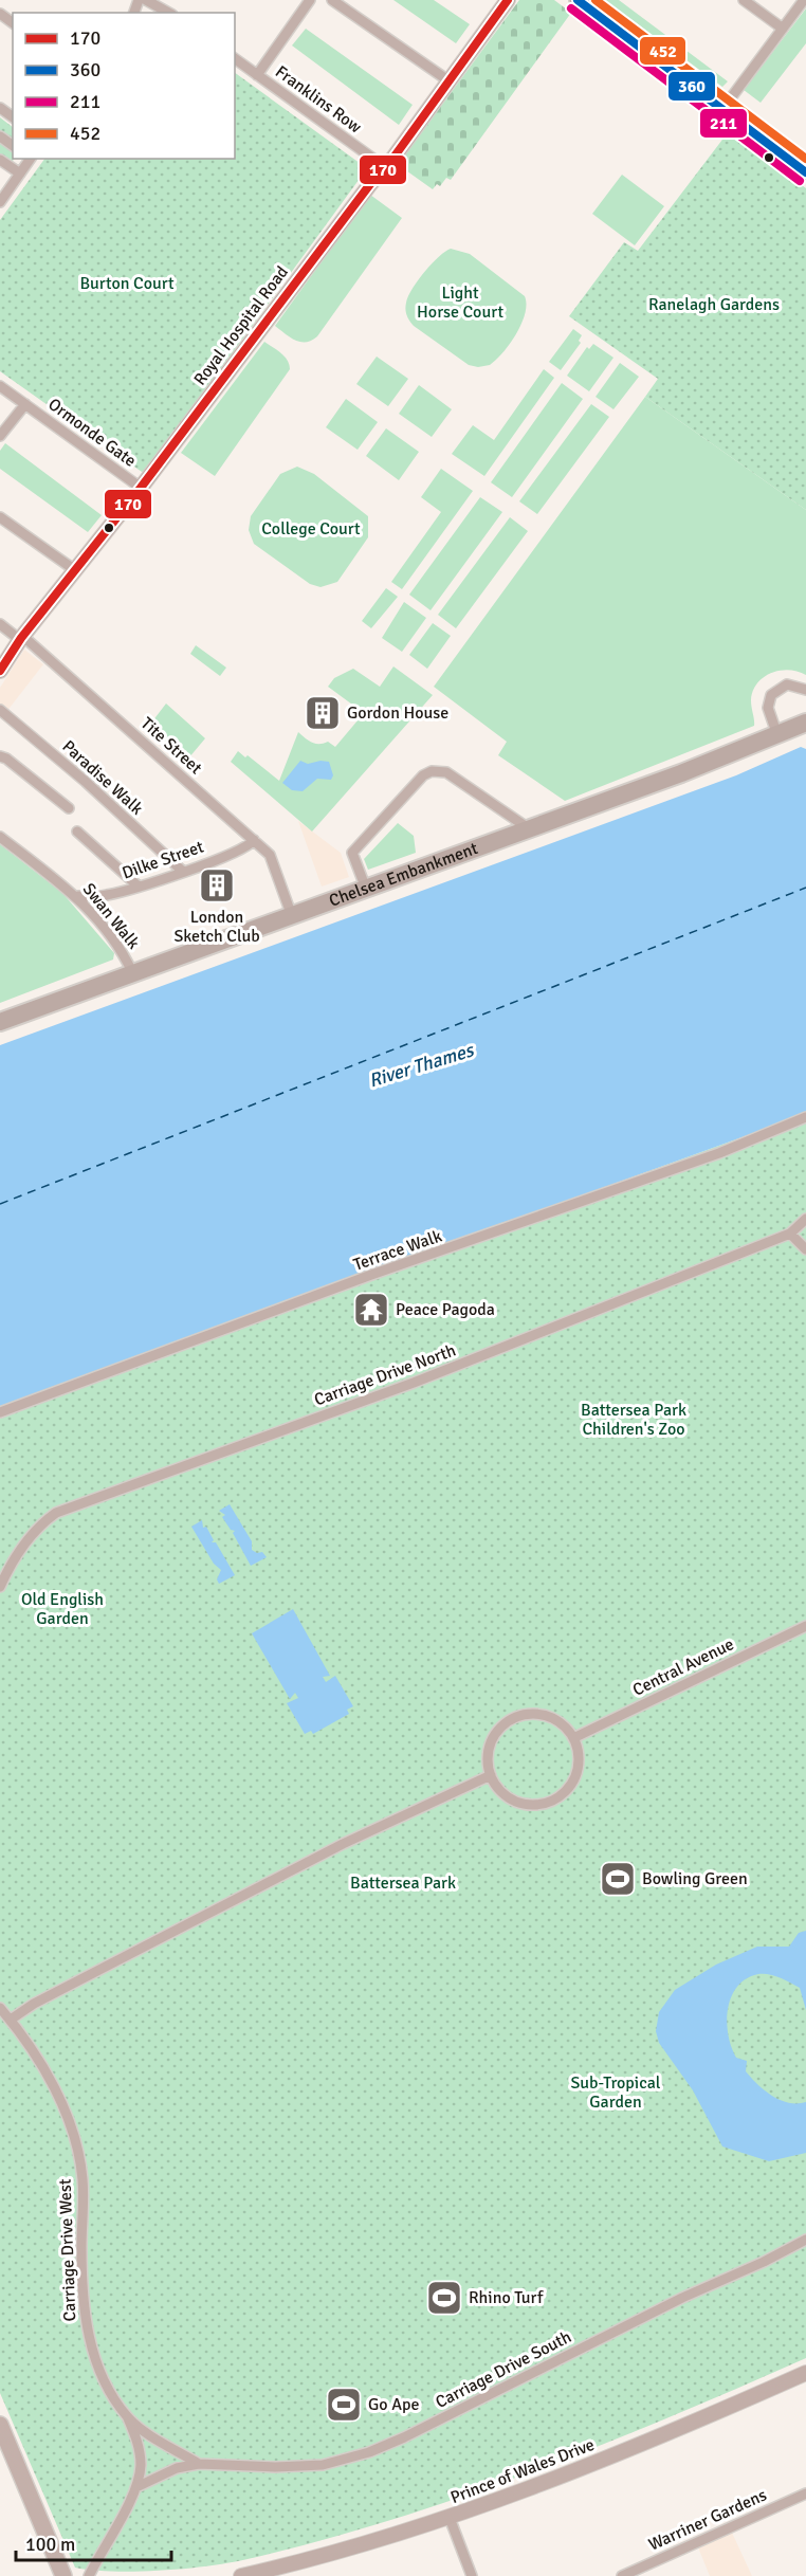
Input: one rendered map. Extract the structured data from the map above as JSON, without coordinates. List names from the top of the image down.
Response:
{
  "streets": {
    "highway": ["Chelsea Embankment"],
    "main road": ["Royal Hospital Road", "Prince of Wales Drive"],
    "street": [
      "Franklins Row",
      "Ormonde Gate",
      "Tite Street",
      "Paradise Walk",
      "Dilke Street",
      "Swan Walk",
      "Terrace Walk",
      "Carriage Drive North",
      "Central Avenue",
      "Carriage Drive West",
      "Carriage Drive South",
      "Warriner Gardens"
    ]
  },
  "crossings": [
    ["Franklins Row", "Royal Hospital Road"],
    ["Royal Hospital Road", "Ormonde Gate"],
    ["Royal Hospital Road", "Tite Street"],
    ["Tite Street", "Dilke Street"],
    ["Tite Street", "Chelsea Embankment"],
    ["Paradise Walk", "Dilke Street"],
    ["Dilke Street", "Swan Walk"],
    ["Chelsea Embankment", "Swan Walk"],
    ["Carriage Drive West", "Carriage Drive South"]
  ],
  "water": ["River Thames"],
  "parks": [
    "Burton Court",
    "Light Horse Court",
    "Ranelagh Gardens",
    "College Court",
    "Battersea Park Children's Zoo",
    "Old English Garden",
    "Battersea Park",
    "Sub-Tropical Garden"
  ],
  "places": {
    "building": ["Gordon House", "London Sketch Club"],
    "temple": ["Peace Pagoda"],
    "sports": ["Bowling Green", "Rhino Turf", "Go Ape"]
  },
  "lines": [
    "transit line 170",
    "transit line 360",
    "transit line 452",
    "transit line 211"
  ],
  "legend": [
    "170",
    "360",
    "211",
    "452"
  ],
  "scale_bar": "100 m"
}
